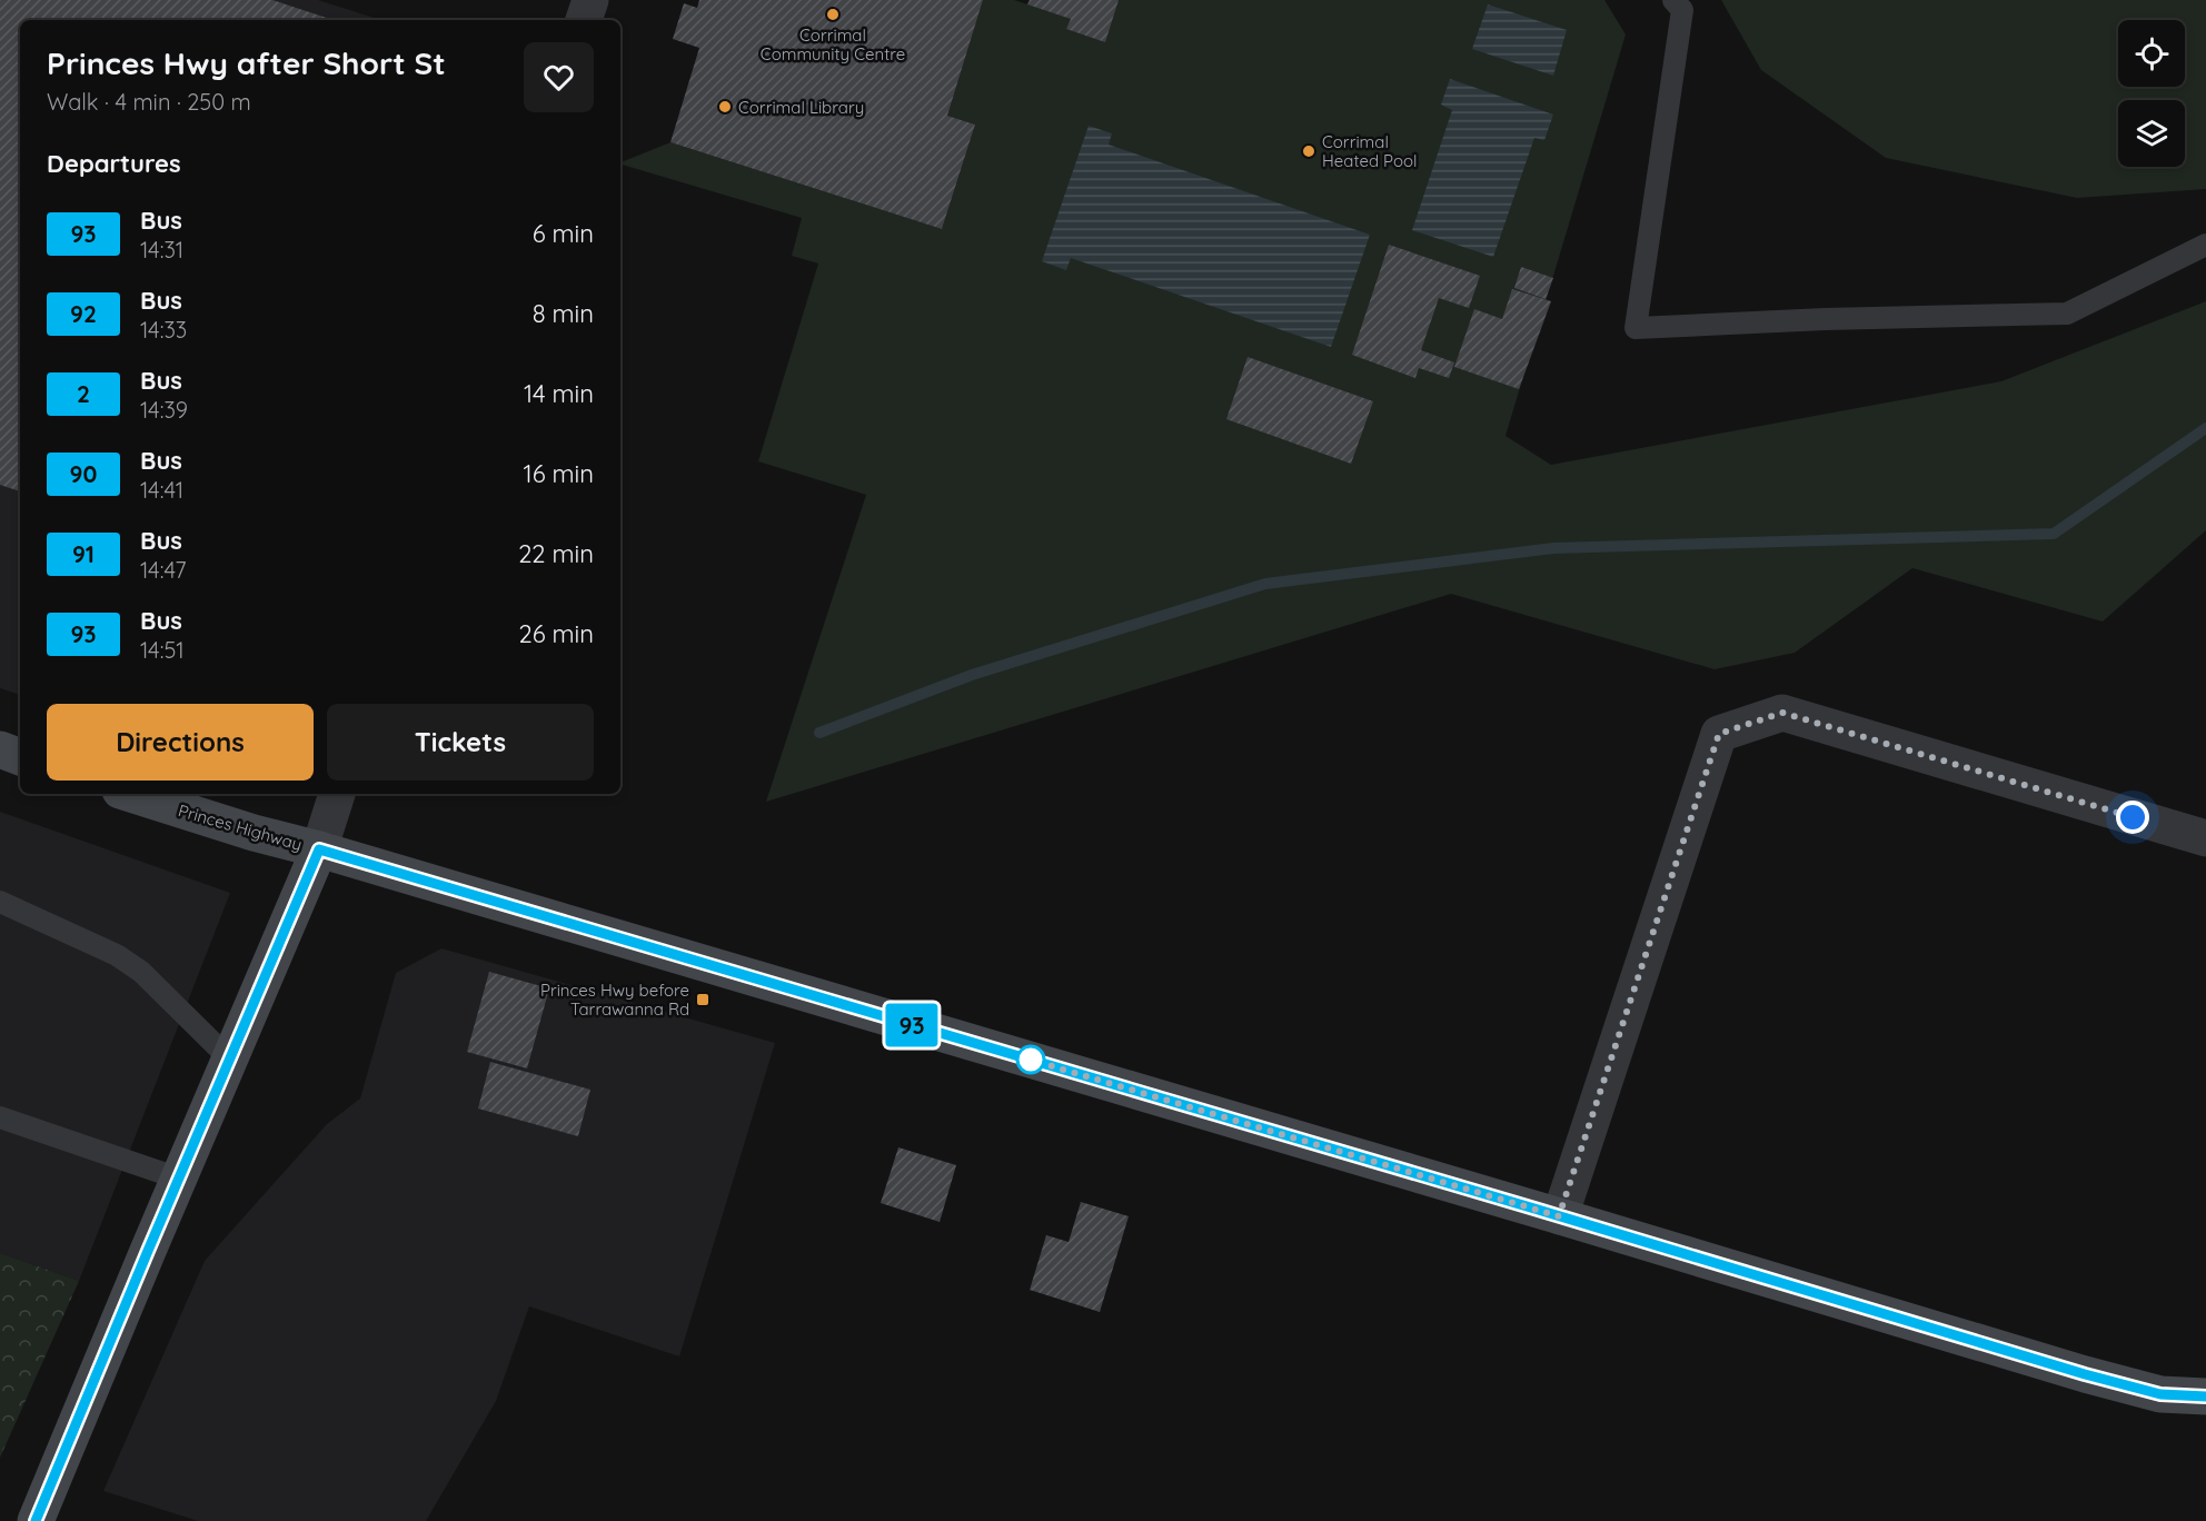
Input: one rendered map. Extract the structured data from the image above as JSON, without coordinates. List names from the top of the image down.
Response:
{
  "streets": {
    "main road": ["Princes Highway"]
  },
  "places": {
    "other": ["Corrimal Community Centre", "Corrimal Library", "Corrimal Heated Pool"],
    "transit": ["Princes Hwy before Tarrawanna Rd"]
  },
  "lines": ["bus line 93"],
  "page": {
    "on_map": "93",
    "heading": [
      ["Princes Hwy after Short St", "Walk · 4 min · 250 m"],
      "Departures"
    ],
    "list": [
      {
        "mark": "93",
        "name": "Bus",
        "note": "14:31",
        "value": "6 min"
      },
      {
        "mark": "92",
        "name": "Bus",
        "note": "14:33",
        "value": "8 min"
      },
      {
        "mark": "2",
        "name": "Bus",
        "note": "14:39",
        "value": "14 min"
      },
      {
        "mark": "90",
        "name": "Bus",
        "note": "14:41",
        "value": "16 min"
      },
      {
        "mark": "91",
        "name": "Bus",
        "note": "14:47",
        "value": "22 min"
      },
      {
        "mark": "93",
        "name": "Bus",
        "note": "14:51",
        "value": "26 min"
      }
    ],
    "buttons": ["Directions", "Tickets"]
  }
}
